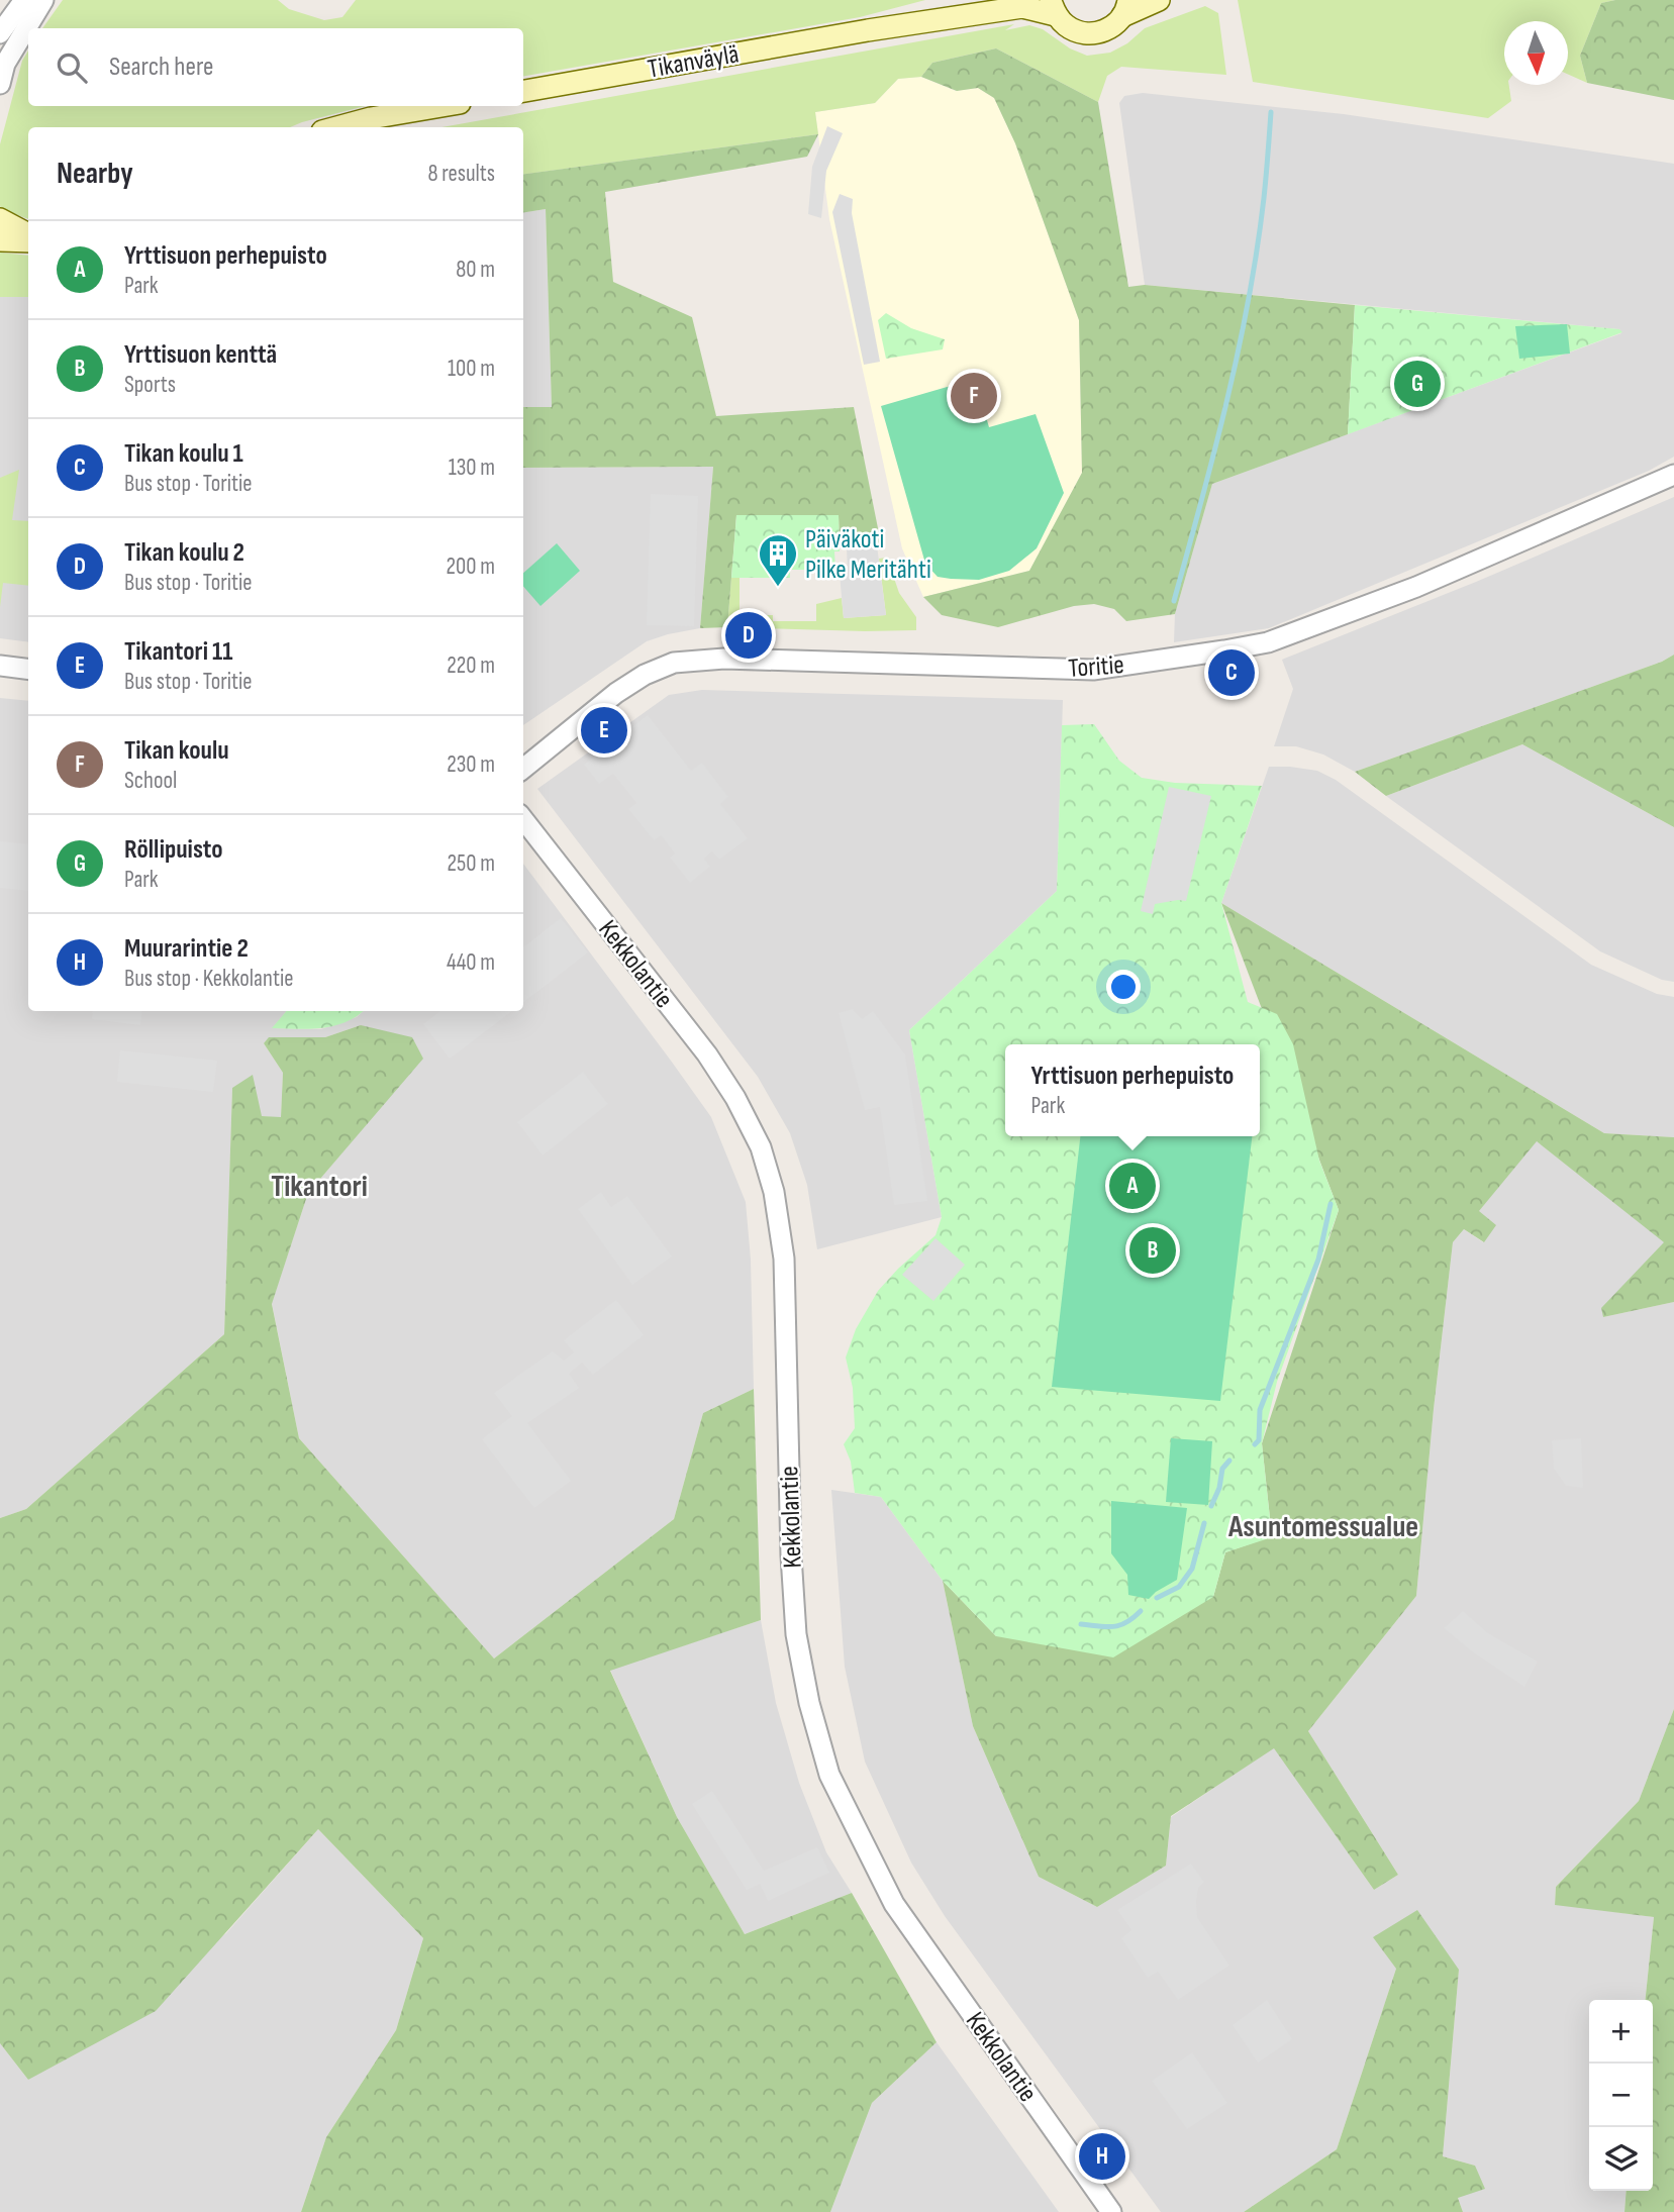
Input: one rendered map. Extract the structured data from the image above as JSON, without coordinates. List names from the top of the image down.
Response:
{
  "streets": {
    "main road": ["Tikanväylä"],
    "street": ["Toritie", "Kekkolantie"]
  },
  "districts": ["Tikantori", "Asuntomessualue"],
  "places": {
    "building": ["Päiväkoti Pilke Meritähti"]
  },
  "north": "bottom",
  "page": {
    "search": "Search here",
    "heading": ["Nearby", "8 results"],
    "list": [
      {
        "mark": "A",
        "name": "Yrttisuon perhepuisto",
        "note": "Park",
        "value": "80 m"
      },
      {
        "mark": "B",
        "name": "Yrttisuon kenttä",
        "note": "Sports",
        "value": "100 m"
      },
      {
        "mark": "C",
        "name": "Tikan koulu 1",
        "note": "Bus stop · Toritie",
        "value": "130 m"
      },
      {
        "mark": "D",
        "name": "Tikan koulu 2",
        "note": "Bus stop · Toritie",
        "value": "200 m"
      },
      {
        "mark": "E",
        "name": "Tikantori 11",
        "note": "Bus stop · Toritie",
        "value": "220 m"
      },
      {
        "mark": "F",
        "name": "Tikan koulu",
        "note": "School",
        "value": "230 m"
      },
      {
        "mark": "G",
        "name": "Röllipuisto",
        "note": "Park",
        "value": "250 m"
      },
      {
        "mark": "H",
        "name": "Muurarintie 2",
        "note": "Bus stop · Kekkolantie",
        "value": "440 m"
      }
    ],
    "pins": [
      "G",
      "F",
      "D",
      "C",
      "E",
      "A",
      "B",
      "H"
    ],
    "popup": ["Yrttisuon perhepuisto", "Park"],
    "map_buttons": ["+", "−"]
  }
}
